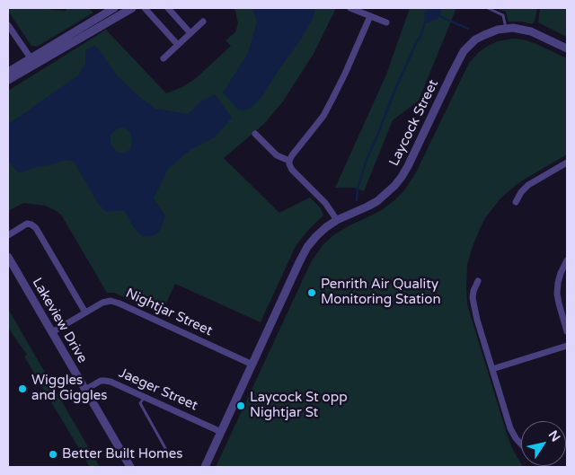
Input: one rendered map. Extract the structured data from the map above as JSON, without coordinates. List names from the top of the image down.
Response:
{
  "streets": {
    "street": [
      "Laycock Street",
      "Nightjar Street",
      "Lakeview Drive",
      "Jaeger Street"
    ]
  },
  "crossings": [
    ["Laycock Street", "Nightjar Street"],
    ["Laycock Street", "Jaeger Street"],
    ["Nightjar Street", "Lakeview Drive"],
    ["Lakeview Drive", "Jaeger Street"]
  ],
  "places": [
    "Penrith Air Quality Monitoring Station",
    "Wiggles and Giggles",
    "Laycock St opp Nightjar St",
    "Better Built Homes"
  ],
  "north": "top right"
}
